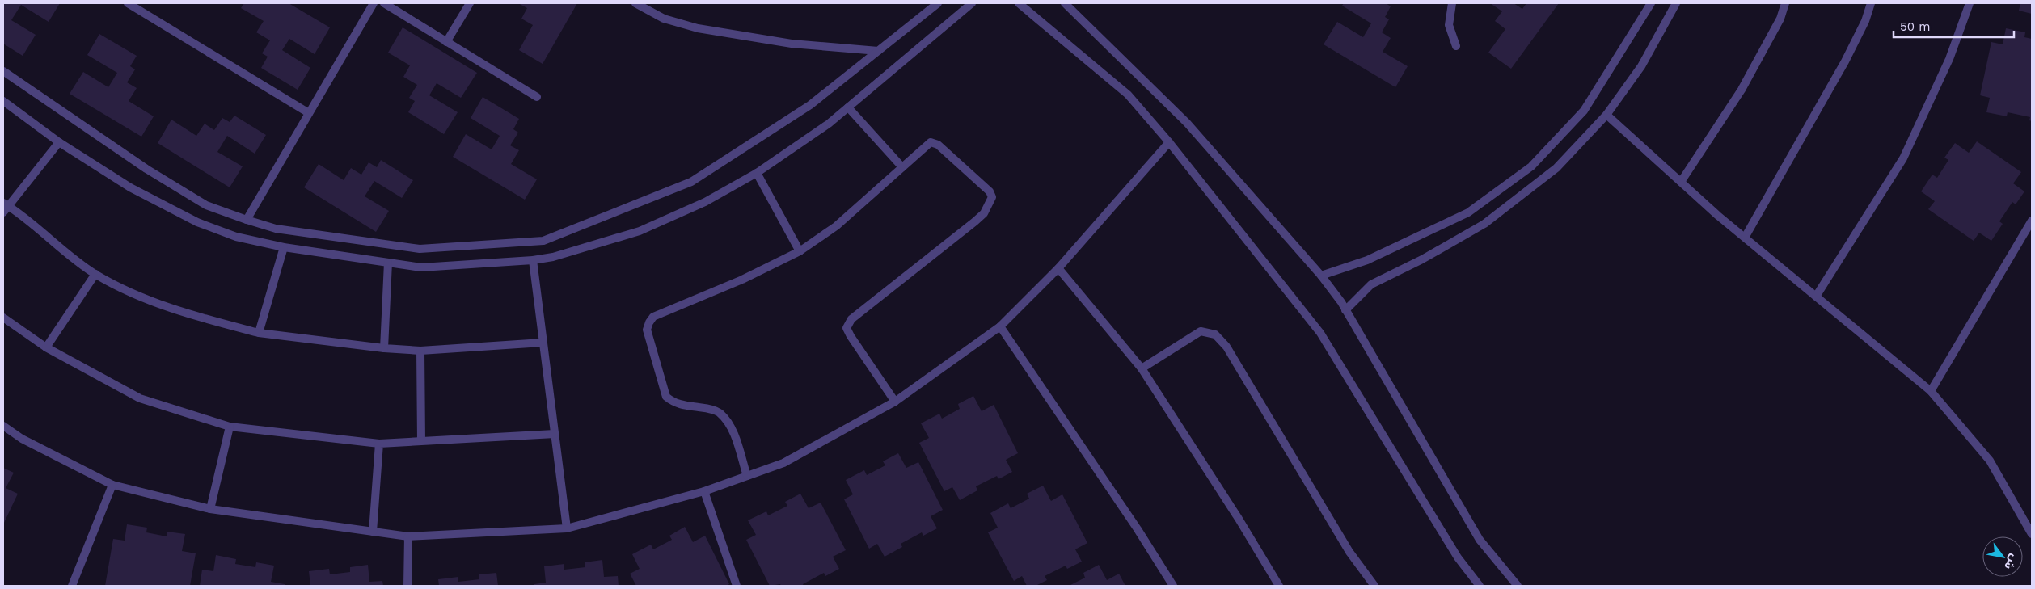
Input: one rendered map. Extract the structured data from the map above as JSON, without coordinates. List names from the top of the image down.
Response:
{
  "scale_bar": "50 m",
  "north": "bottom right"
}
